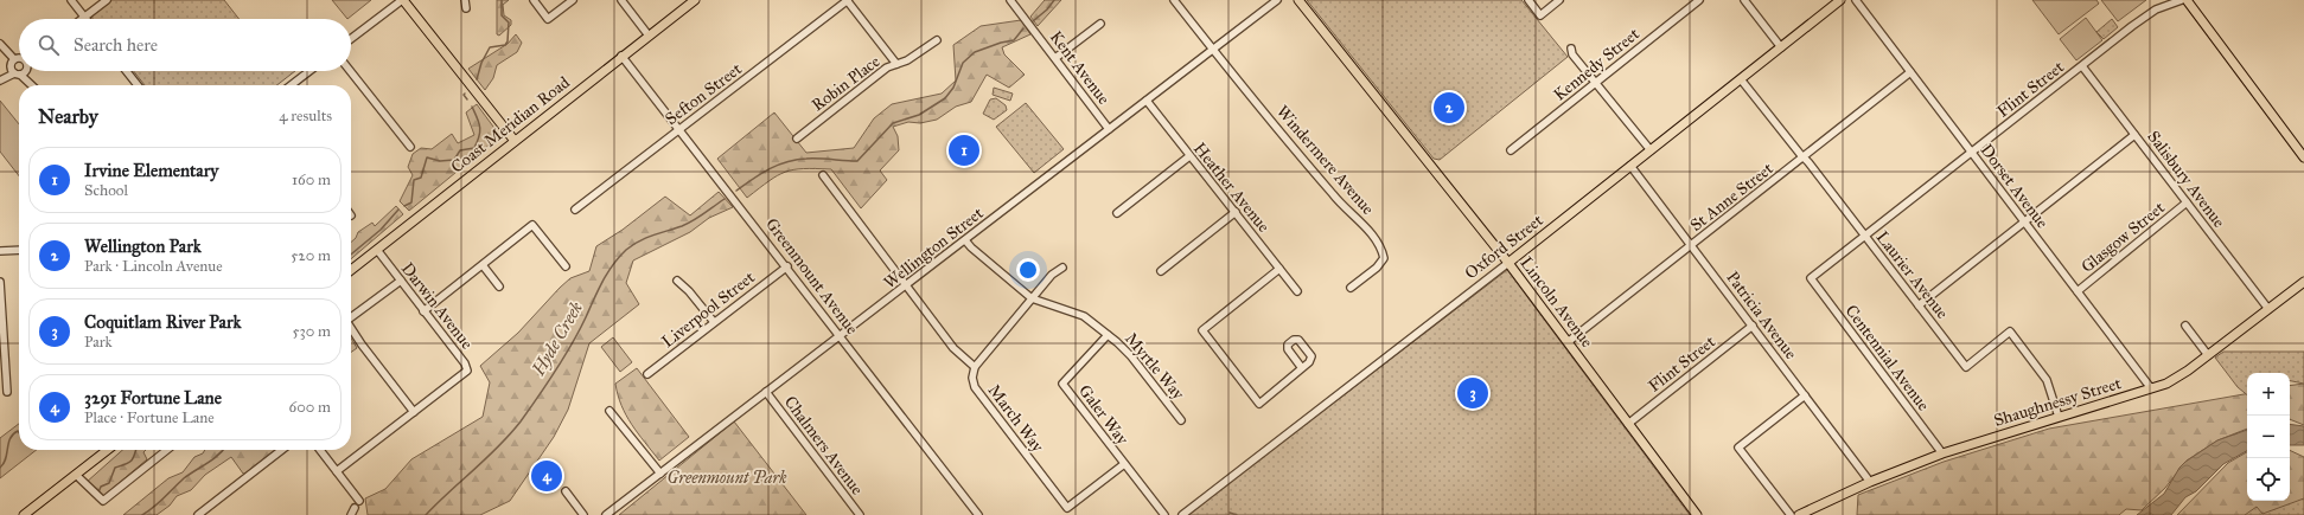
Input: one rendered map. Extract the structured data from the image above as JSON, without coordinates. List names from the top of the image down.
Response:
{
  "streets": {
    "main road": [
      "Coast Meridian Road",
      "Oxford Street",
      "Lincoln Avenue",
      "Shaughnessy Street"
    ],
    "street": [
      "Kennedy Street",
      "Kent Avenue",
      "Robin Place",
      "Flint Street",
      "Sefton Street",
      "Windermere Avenue",
      "Salisbury Avenue",
      "Dorset Avenue",
      "Heather Avenue",
      "St Anne Street",
      "Glasgow Street",
      "Wellington Street",
      "Laurier Avenue",
      "Greenmount Avenue",
      "Darwin Avenue",
      "Liverpool Street",
      "Patricia Avenue",
      "Centennial Avenue",
      "Myrtle Way",
      "Galer Way",
      "March Way",
      "Chalmers Avenue"
    ]
  },
  "crossings": [
    ["Kent Avenue", "Wellington Street"],
    ["Flint Street", "Salisbury Avenue"],
    ["Flint Street", "Dorset Avenue"],
    ["Flint Street", "Laurier Avenue"],
    ["Flint Street", "Lincoln Avenue"],
    ["Flint Street", "Patricia Avenue"],
    ["Flint Street", "Centennial Avenue"],
    ["Sefton Street", "Greenmount Avenue"],
    ["Coast Meridian Road", "Greenmount Avenue"],
    ["Coast Meridian Road", "Darwin Avenue"],
    ["Windermere Avenue", "Wellington Street"],
    ["Salisbury Avenue", "Glasgow Street"],
    ["Salisbury Avenue", "Shaughnessy Street"],
    ["Dorset Avenue", "St Anne Street"],
    ["Dorset Avenue", "Glasgow Street"],
    ["Dorset Avenue", "Shaughnessy Street"],
    ["Heather Avenue", "Wellington Street"],
    ["St Anne Street", "Laurier Avenue"],
    ["St Anne Street", "Lincoln Avenue"],
    ["St Anne Street", "Patricia Avenue"],
    ["Oxford Street", "Laurier Avenue"],
    ["Oxford Street", "Lincoln Avenue"],
    ["Oxford Street", "Patricia Avenue"],
    ["Wellington Street", "Greenmount Avenue"],
    ["Wellington Street", "Myrtle Way"],
    ["Wellington Street", "Chalmers Avenue"],
    ["Laurier Avenue", "Shaughnessy Street"],
    ["Greenmount Avenue", "Liverpool Street"],
    ["Patricia Avenue", "Shaughnessy Street"],
    ["Centennial Avenue", "Shaughnessy Street"],
    ["Myrtle Way", "Galer Way"],
    ["Galer Way", "March Way"]
  ],
  "water": ["Hyde Creek"],
  "parks": ["Greenmount Park"],
  "page": {
    "search": "Search here",
    "heading": ["Nearby", "4 results"],
    "pins": [
      "2",
      "1",
      "3",
      "4"
    ],
    "list": [
      {
        "mark": "1",
        "name": "Irvine Elementary",
        "note": "School",
        "value": "160 m"
      },
      {
        "mark": "2",
        "name": "Wellington Park",
        "note": "Park · Lincoln Avenue",
        "value": "520 m"
      },
      {
        "mark": "3",
        "name": "Coquitlam River Park",
        "note": "Park",
        "value": "530 m"
      },
      {
        "mark": "4",
        "name": "3291 Fortune Lane",
        "note": "Place · Fortune Lane",
        "value": "600 m"
      }
    ],
    "map_buttons": ["+", "−"]
  }
}
